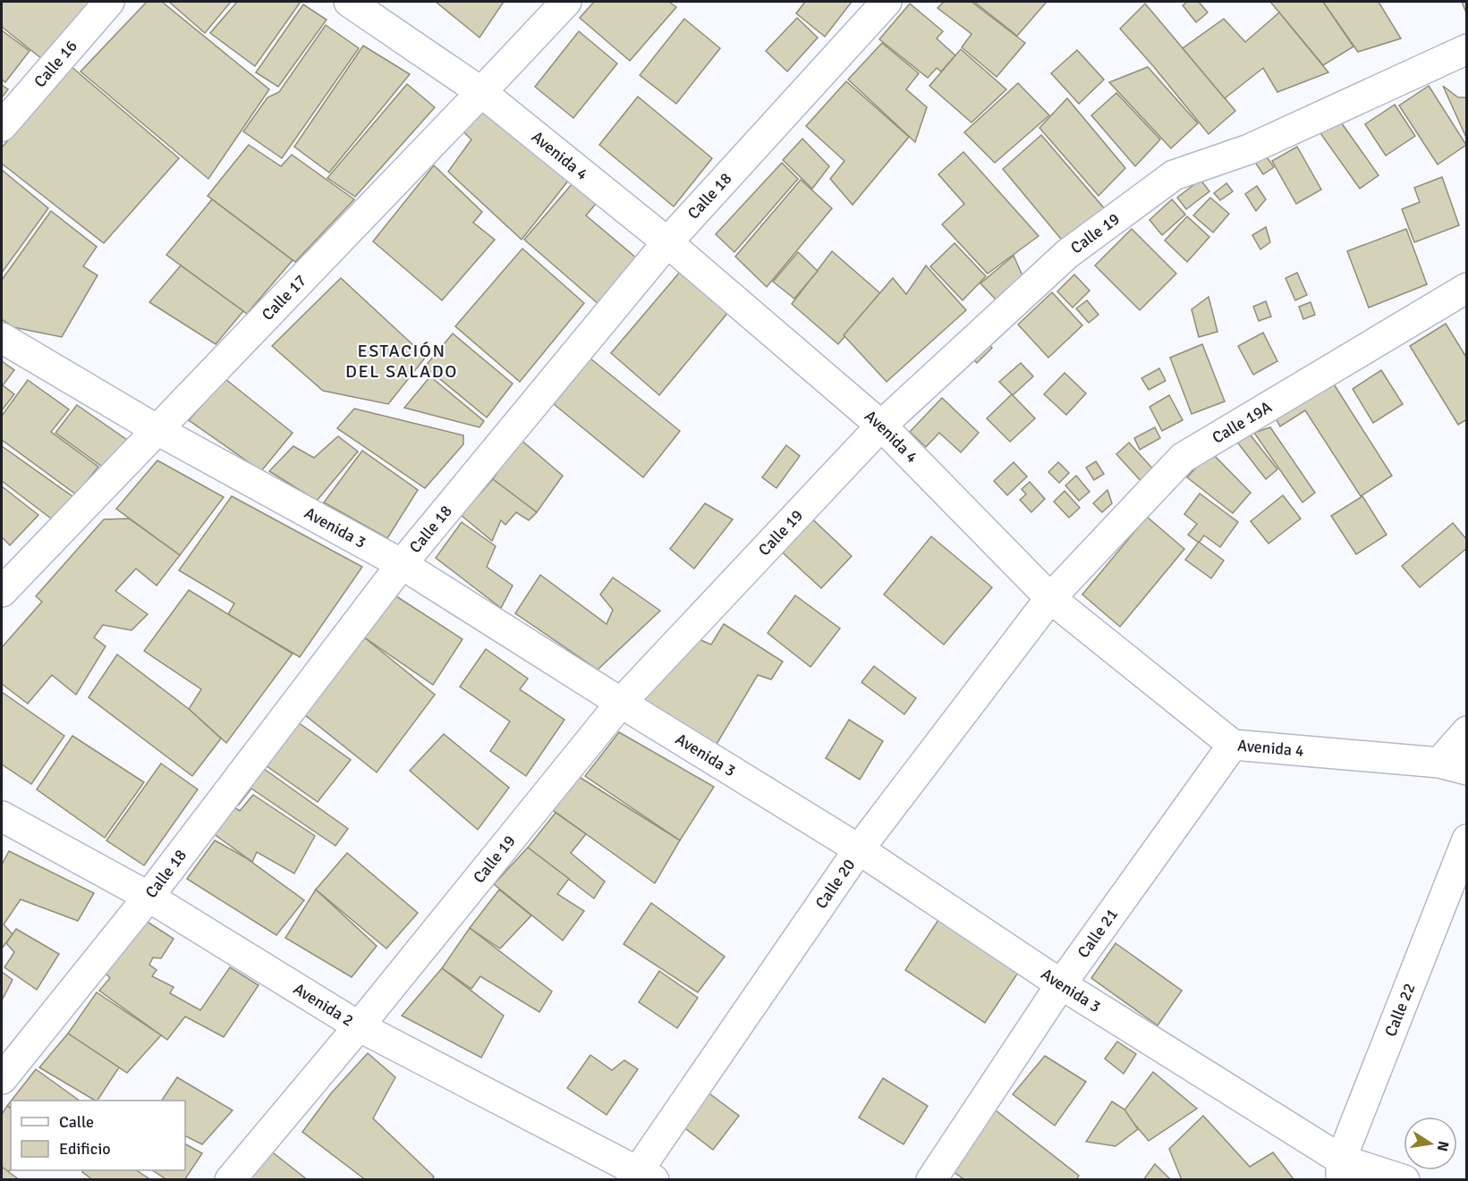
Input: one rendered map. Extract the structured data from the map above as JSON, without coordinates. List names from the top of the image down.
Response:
{
  "streets": {
    "street": [
      "Calle 16",
      "Avenida 4",
      "Calle 18",
      "Calle 19",
      "Calle 17",
      "Calle 19A",
      "Avenida 3",
      "Calle 20",
      "Calle 21",
      "Avenida 2",
      "Calle 22"
    ]
  },
  "crossings": [
    ["Avenida 4", "Calle 18"],
    ["Avenida 4", "Calle 19"],
    ["Avenida 4", "Calle 17"],
    ["Avenida 4", "Calle 19A"],
    ["Avenida 4", "Calle 20"],
    ["Avenida 4", "Calle 21"],
    ["Calle 18", "Avenida 3"],
    ["Calle 18", "Avenida 2"],
    ["Calle 19", "Avenida 3"],
    ["Calle 19", "Avenida 2"],
    ["Calle 17", "Avenida 3"],
    ["Calle 19A", "Calle 20"],
    ["Avenida 3", "Calle 20"],
    ["Avenida 3", "Calle 21"],
    ["Avenida 3", "Calle 22"],
    ["Calle 20", "Avenida 2"]
  ],
  "districts": ["ESTACIÓN DEL SALADO"],
  "legend": ["Calle", "Edificio"],
  "north": "right"
}
